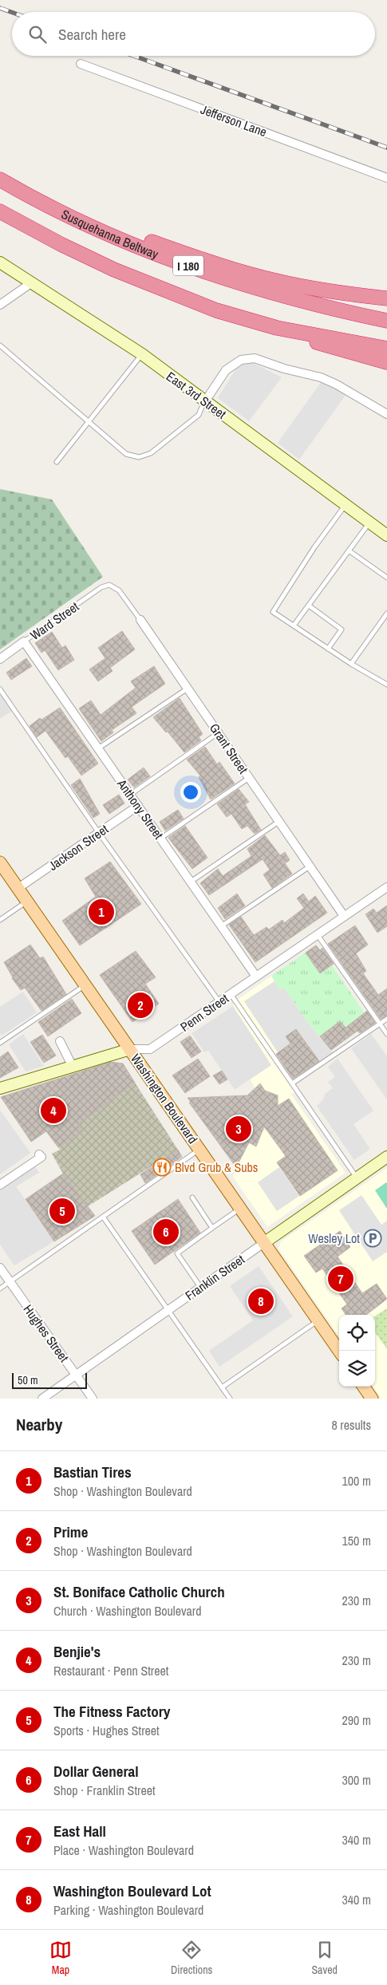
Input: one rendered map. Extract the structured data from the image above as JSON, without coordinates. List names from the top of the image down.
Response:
{
  "streets": {
    "highway": ["Susquehanna Beltway", "I 180"],
    "main road": [
      "East 3rd Street",
      "Penn Street",
      "Washington Boulevard",
      "Franklin Street"
    ],
    "street": [
      "Jefferson Lane",
      "Ward Street",
      "Grant Street",
      "Anthony Street",
      "Jackson Street",
      "Hughes Street"
    ]
  },
  "crossings": [
    ["Ward Street", "Grant Street"],
    ["Ward Street", "Anthony Street"],
    ["Grant Street", "Penn Street"],
    ["Anthony Street", "Jackson Street"],
    ["Anthony Street", "Penn Street"],
    ["Jackson Street", "Washington Boulevard"],
    ["Penn Street", "Washington Boulevard"],
    ["Washington Boulevard", "Franklin Street"],
    ["Franklin Street", "Hughes Street"]
  ],
  "places": {
    "restaurant": ["Blvd Grub & Subs"],
    "parking": ["Wesley Lot"]
  },
  "scale_bar": "50 m",
  "page": {
    "search": "Search here",
    "pins": [
      "1",
      "2",
      "4",
      "3",
      "5",
      "6",
      "7",
      "8"
    ],
    "scale": "50 m",
    "heading": ["Nearby", "8 results"],
    "list": [
      {
        "mark": "1",
        "name": "Bastian Tires",
        "note": "Shop · Washington Boulevard",
        "value": "100 m"
      },
      {
        "mark": "2",
        "name": "Prime",
        "note": "Shop · Washington Boulevard",
        "value": "150 m"
      },
      {
        "mark": "3",
        "name": "St. Boniface Catholic Church",
        "note": "Church · Washington Boulevard",
        "value": "230 m"
      },
      {
        "mark": "4",
        "name": "Benjie's",
        "note": "Restaurant · Penn Street",
        "value": "230 m"
      },
      {
        "mark": "5",
        "name": "The Fitness Factory",
        "note": "Sports · Hughes Street",
        "value": "290 m"
      },
      {
        "mark": "6",
        "name": "Dollar General",
        "note": "Shop · Franklin Street",
        "value": "300 m"
      },
      {
        "mark": "7",
        "name": "East Hall",
        "note": "Place · Washington Boulevard",
        "value": "340 m"
      },
      {
        "mark": "8",
        "name": "Washington Boulevard Lot",
        "note": "Parking · Washington Boulevard",
        "value": "340 m"
      }
    ],
    "nav": ["Map", "Directions", "Saved"]
  }
}
